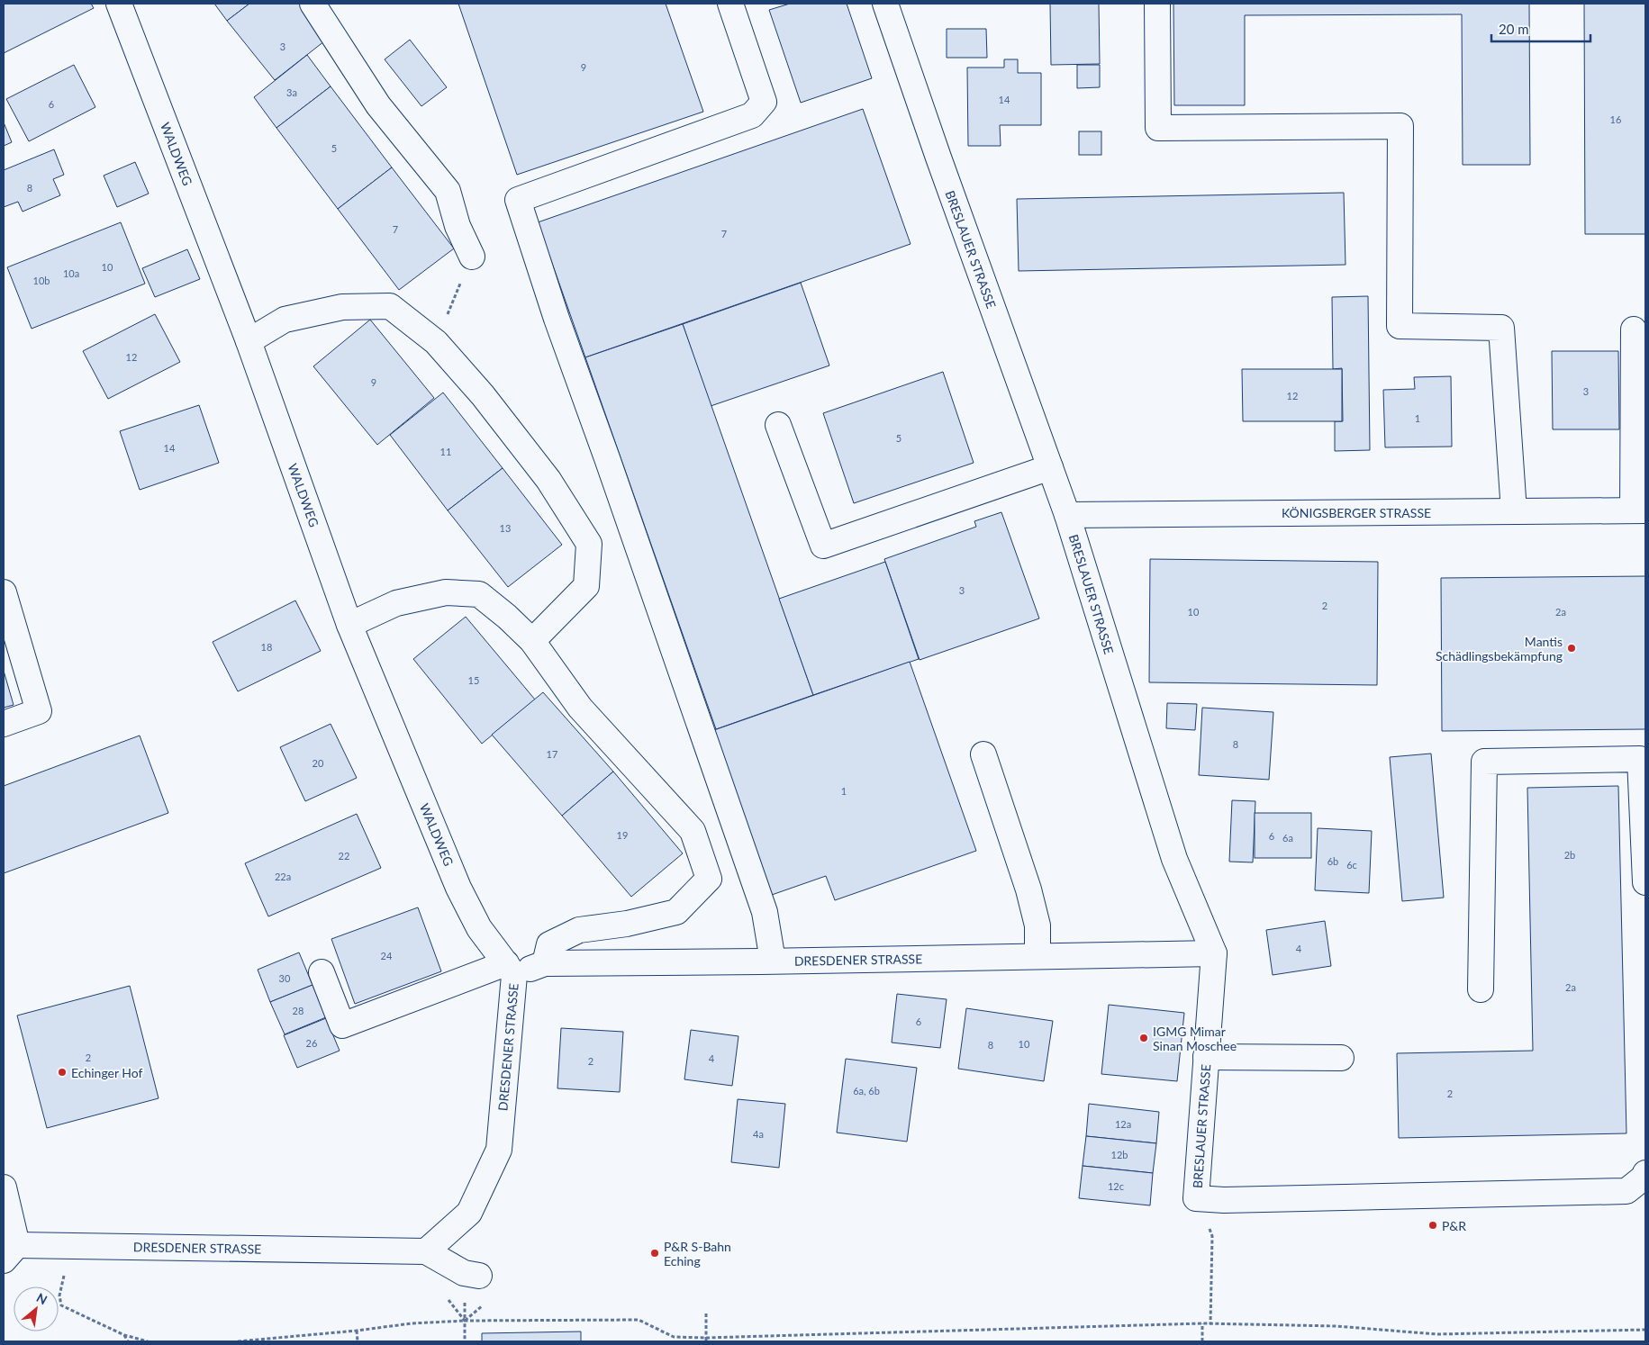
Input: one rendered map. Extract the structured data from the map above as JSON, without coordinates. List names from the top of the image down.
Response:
{
  "streets": {
    "street": [
      "WALDWEG",
      "BRESLAUER STRASSE",
      "KÖNIGSBERGER STRASSE",
      "DRESDENER STRASSE"
    ]
  },
  "crossings": [
    ["WALDWEG", "DRESDENER STRASSE"],
    ["BRESLAUER STRASSE", "KÖNIGSBERGER STRASSE"],
    ["BRESLAUER STRASSE", "DRESDENER STRASSE"]
  ],
  "places": [
    "Mantis Schädlingsbekämpfung",
    "IGMG Mimar Sinan Moschee",
    "Echinger Hof",
    "P&R",
    "P&R S-Bahn Eching"
  ],
  "house_numbers": [
    "3",
    "9",
    "3a",
    "14",
    "6",
    "16",
    "5",
    "8",
    "7",
    "7",
    "10",
    "10a",
    "10b",
    "12",
    "9",
    "3",
    "12",
    "1",
    "5",
    "14",
    "11",
    "13",
    "3",
    "2",
    "10",
    "2a",
    "18",
    "15",
    "8",
    "17",
    "20",
    "1",
    "19",
    "6",
    "6a",
    "2b",
    "22",
    "6b",
    "6c",
    "22a",
    "4",
    "24",
    "30",
    "2a",
    "28",
    "6",
    "26",
    "10",
    "8",
    "2",
    "4",
    "2",
    "6a, 6b",
    "2",
    "12a",
    "4a",
    "12b",
    "12c"
  ],
  "scale_bar": "20 m",
  "north": "top right"
}
